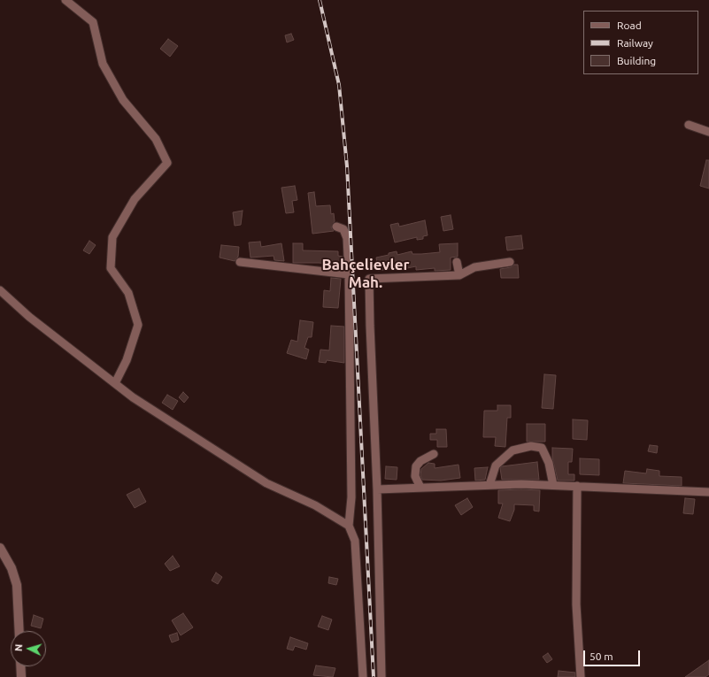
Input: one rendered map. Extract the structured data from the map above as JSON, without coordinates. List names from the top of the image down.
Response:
{
  "districts": ["Bahçelievler Mah."],
  "legend": ["Road", "Railway", "Building"],
  "scale_bar": "50 m",
  "north": "left"
}
